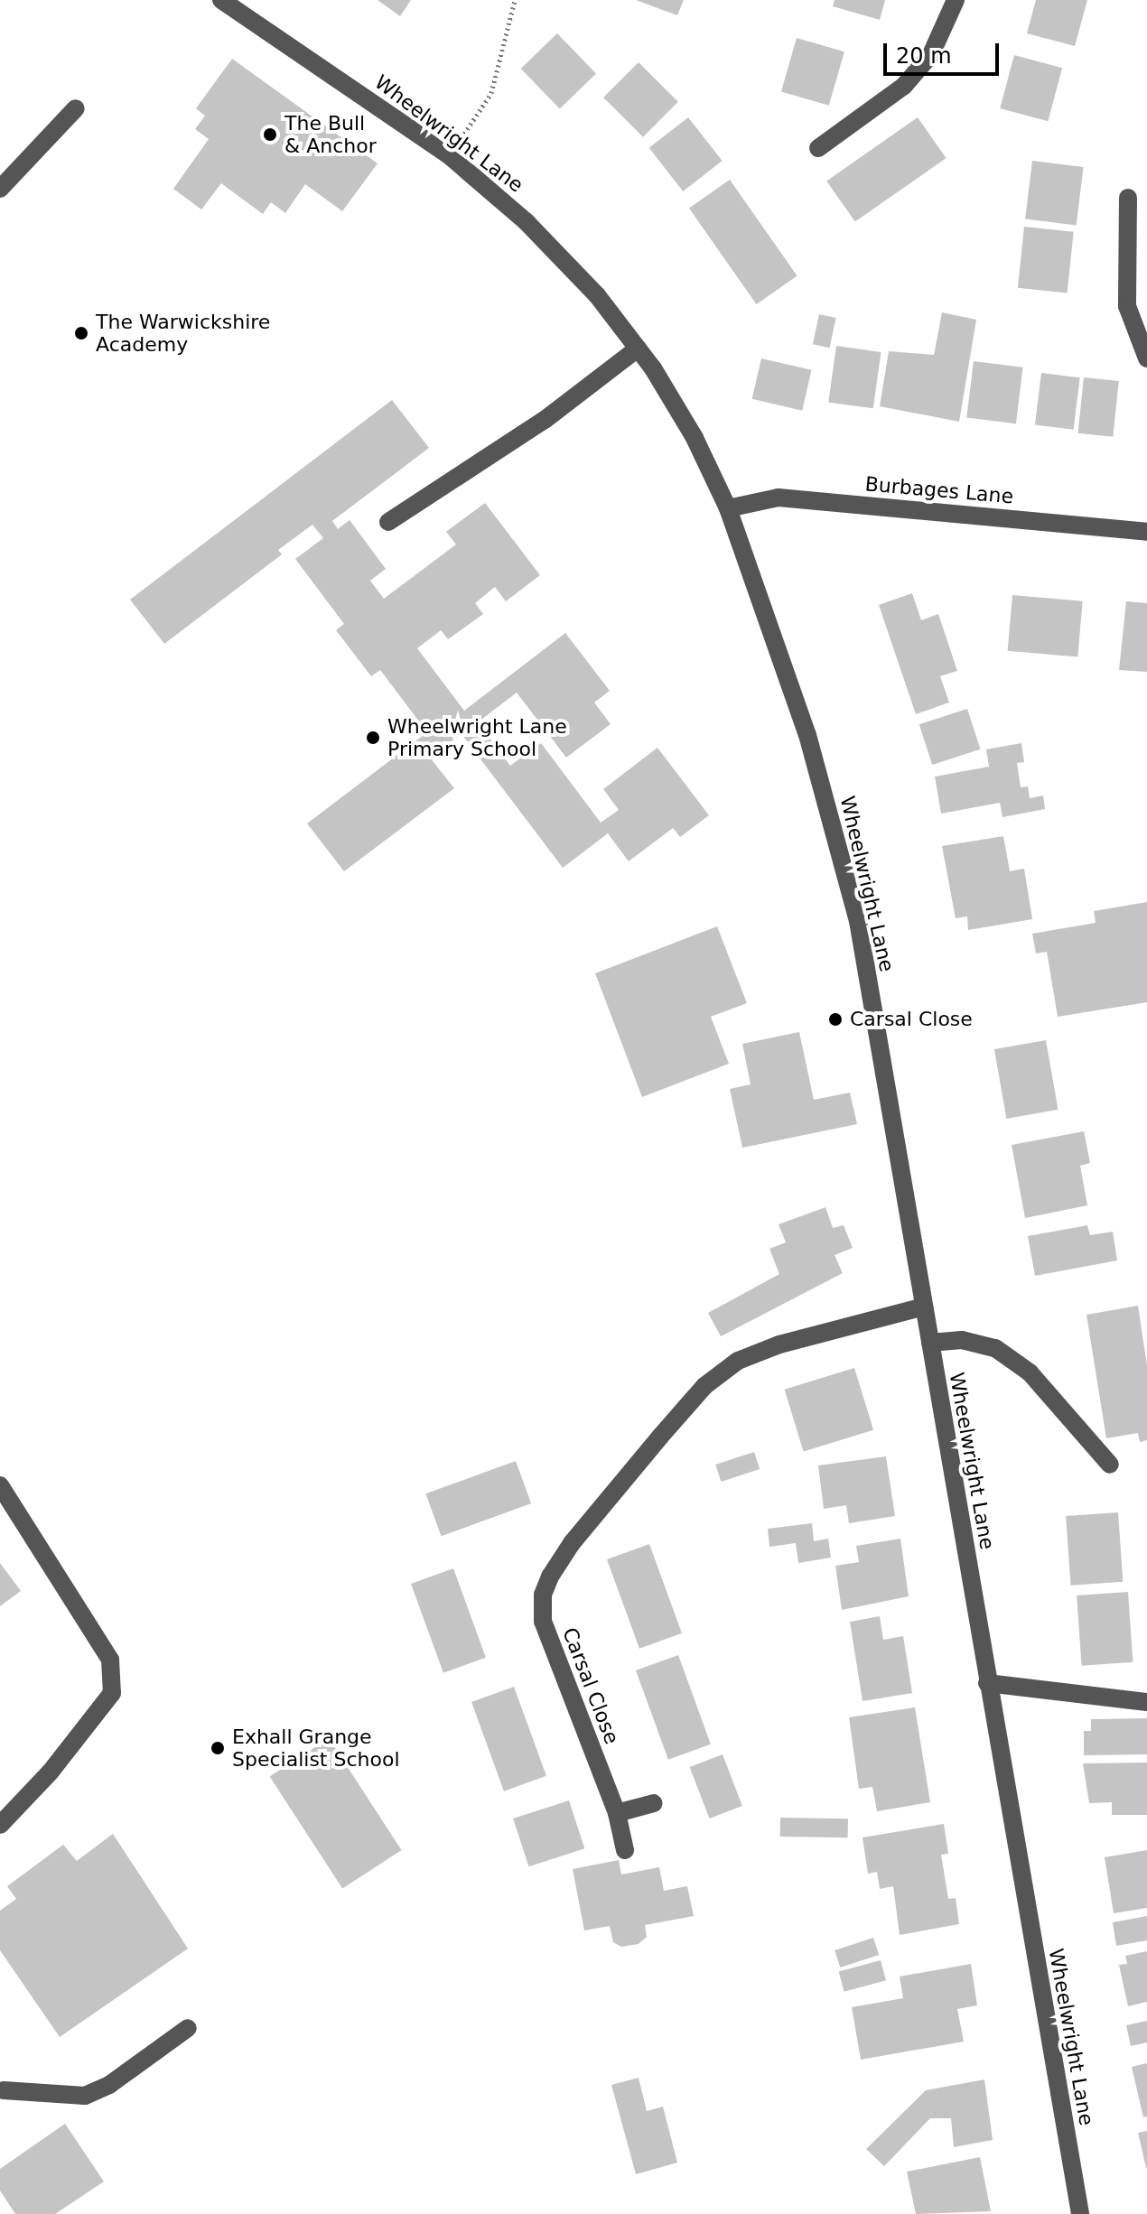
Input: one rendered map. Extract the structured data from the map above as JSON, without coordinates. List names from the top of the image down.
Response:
{
  "streets": {
    "street": ["Wheelwright Lane", "Burbages Lane", "Carsal Close"]
  },
  "crossings": [
    ["Wheelwright Lane", "Burbages Lane"],
    ["Wheelwright Lane", "Carsal Close"]
  ],
  "places": [
    "The Bull & Anchor",
    "The Warwickshire Academy",
    "Wheelwright Lane Primary School",
    "Carsal Close",
    "Exhall Grange Specialist School"
  ],
  "scale_bar": "20 m"
}
